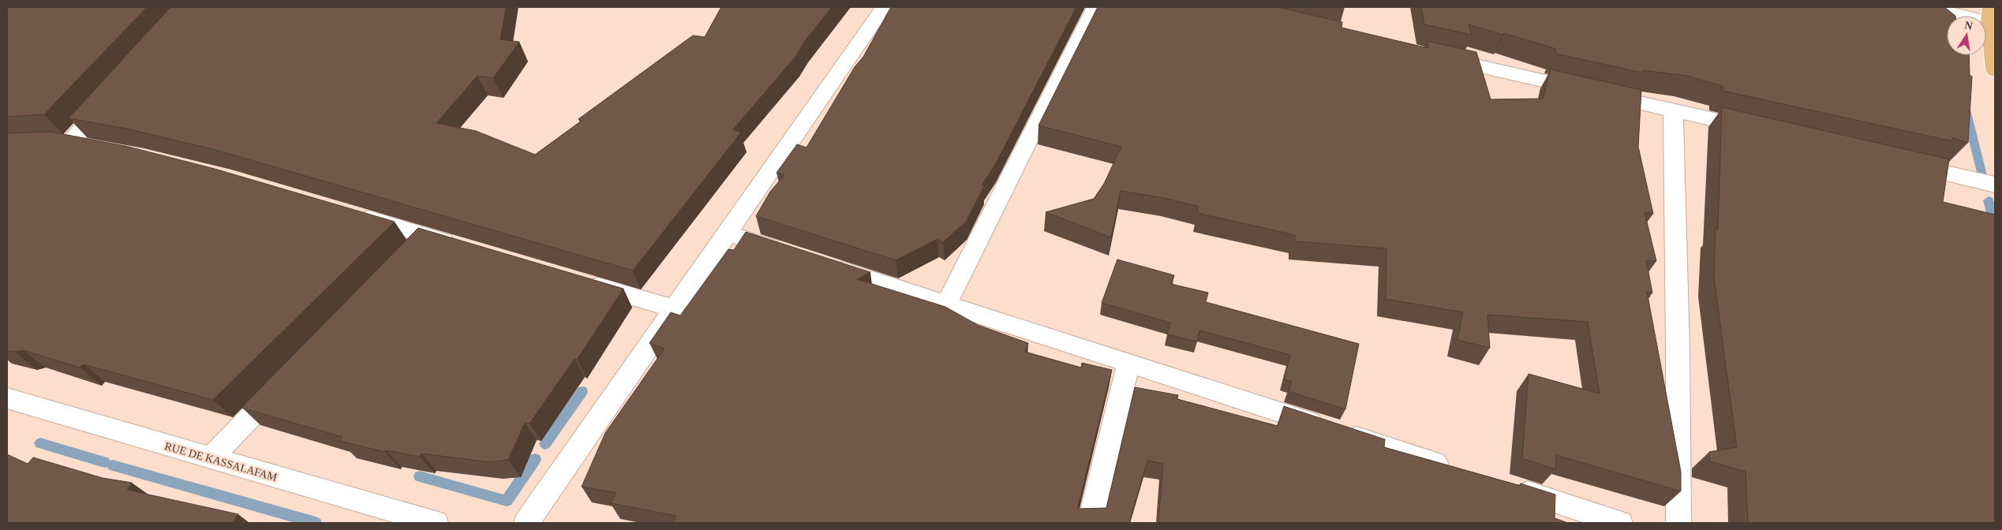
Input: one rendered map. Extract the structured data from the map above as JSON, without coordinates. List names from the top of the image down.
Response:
{
  "streets": {
    "street": ["RUE DE KASSALAFAM"]
  },
  "north": "top"
}
